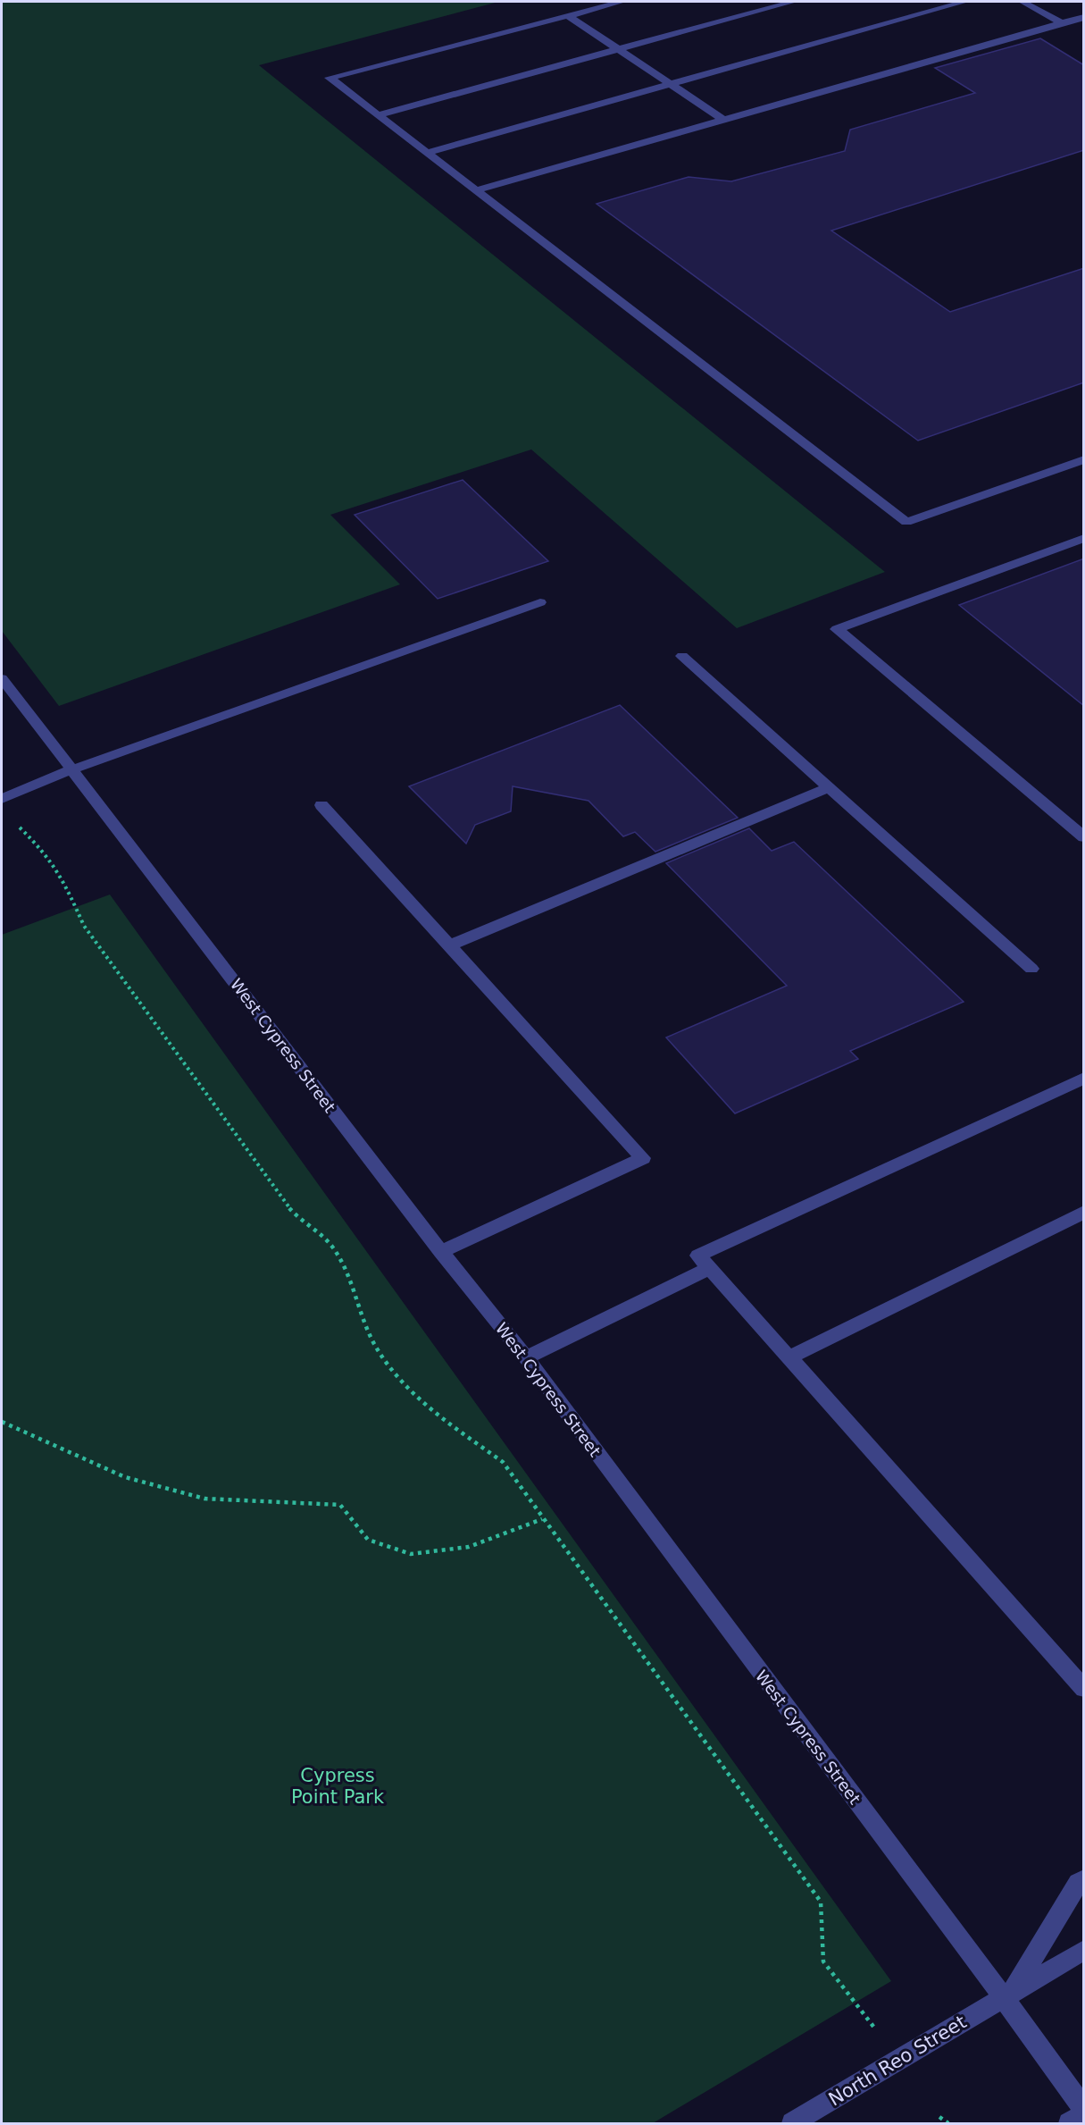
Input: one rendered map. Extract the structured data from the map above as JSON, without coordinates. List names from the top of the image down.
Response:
{
  "streets": {
    "street": ["West Cypress Street", "North Reo Street"]
  },
  "crossings": [
    ["West Cypress Street", "North Reo Street"]
  ],
  "parks": ["Cypress Point Park"]
}
